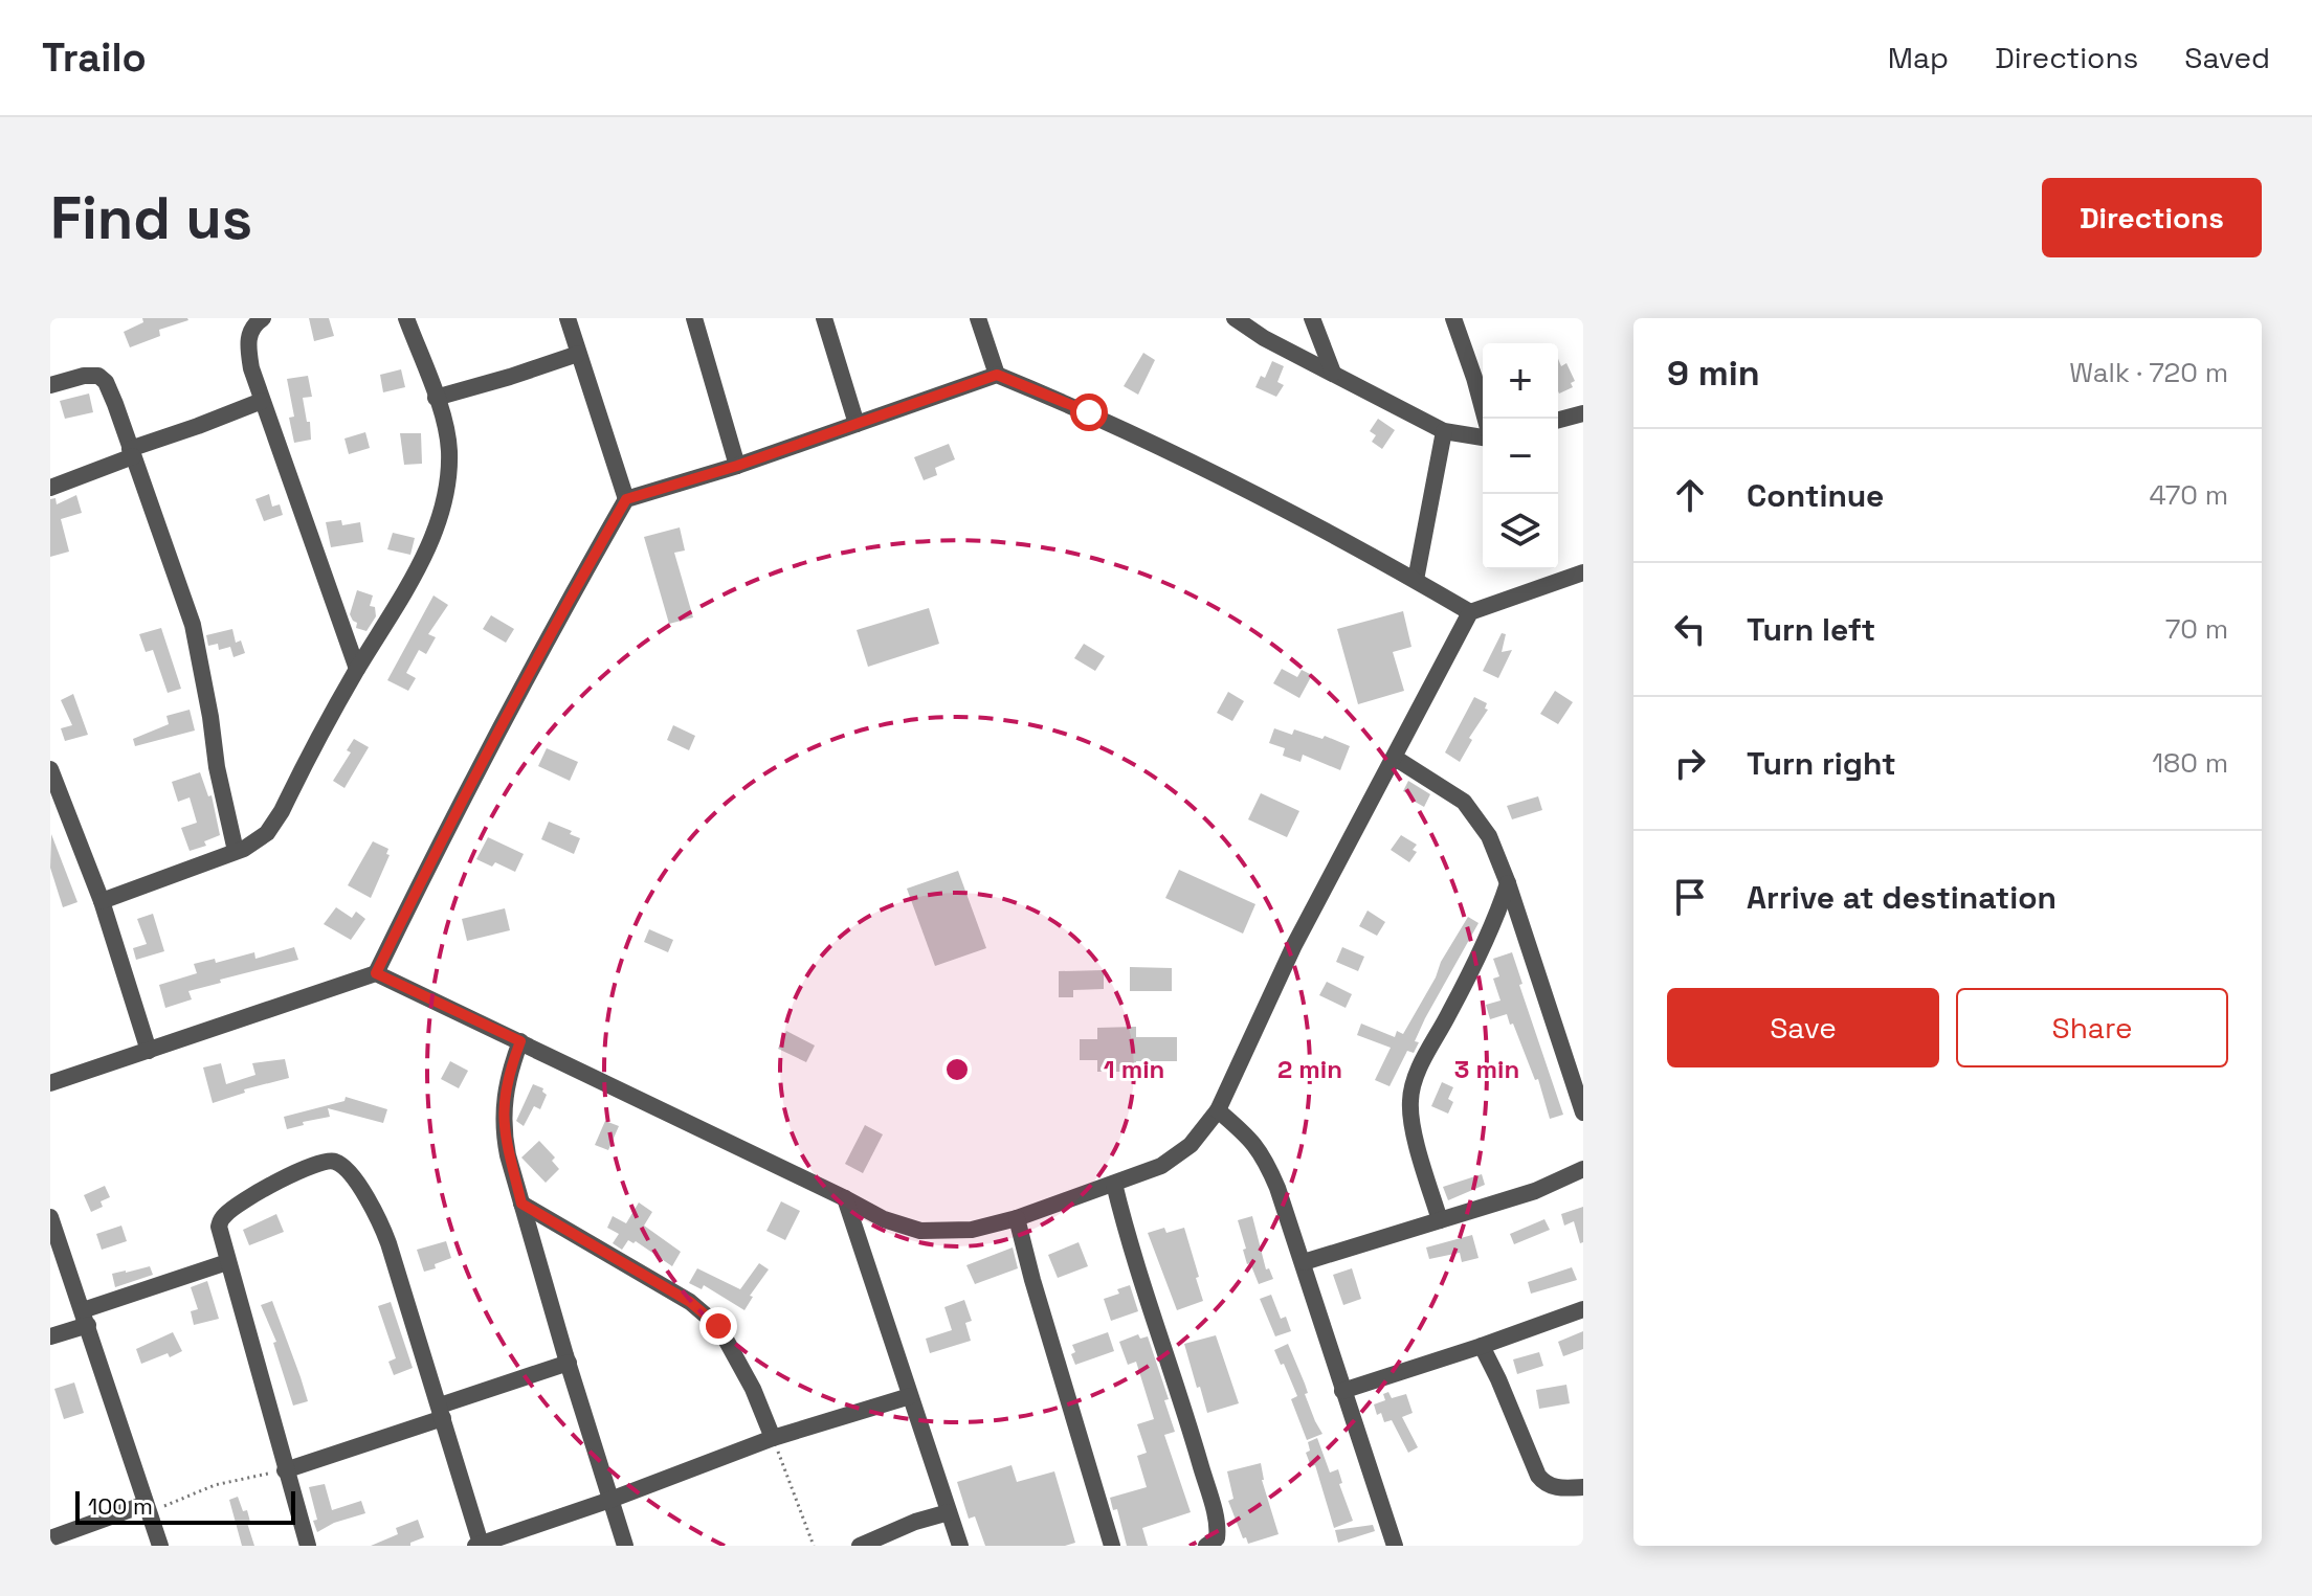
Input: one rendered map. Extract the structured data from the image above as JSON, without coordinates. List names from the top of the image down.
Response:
{
  "scale_bar": "100 m",
  "page": {
    "header": "Trailo",
    "nav": ["Map", "Directions", "Saved"],
    "buttons": [
      "Directions",
      ["Save", "Share"]
    ],
    "title": "Find us",
    "heading": ["9 min", "Walk · 720 m"],
    "map_buttons": ["+", "−"],
    "list": [
      ["Continue", "470 m"],
      ["Turn left", "70 m"],
      ["Turn right", "180 m"],
      "Arrive at destination"
    ],
    "scale": "100 m"
  },
  "rings": ["1 min", "2 min", "3 min"]
}
